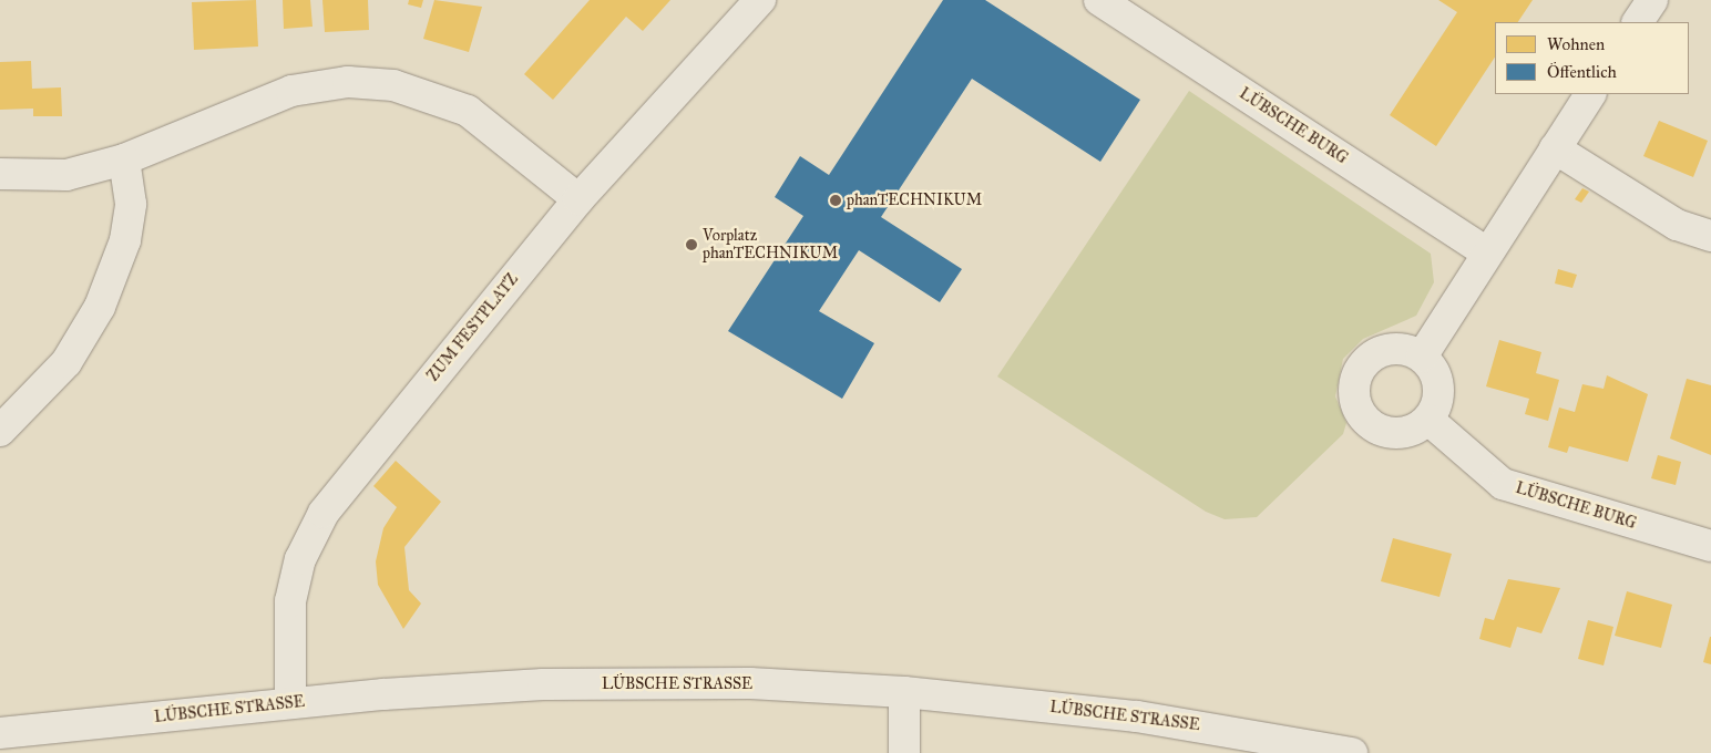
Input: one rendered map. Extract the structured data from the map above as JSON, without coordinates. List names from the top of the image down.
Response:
{
  "streets": {
    "street": ["LÜBSCHE BURG", "ZUM FESTPLATZ", "LÜBSCHE STRASSE"]
  },
  "crossings": [
    ["ZUM FESTPLATZ", "LÜBSCHE STRASSE"]
  ],
  "places": ["phanTECHNIKUM", "Vorplatz phanTECHNIKUM"],
  "legend": ["Wohnen", "Öffentlich"]
}
